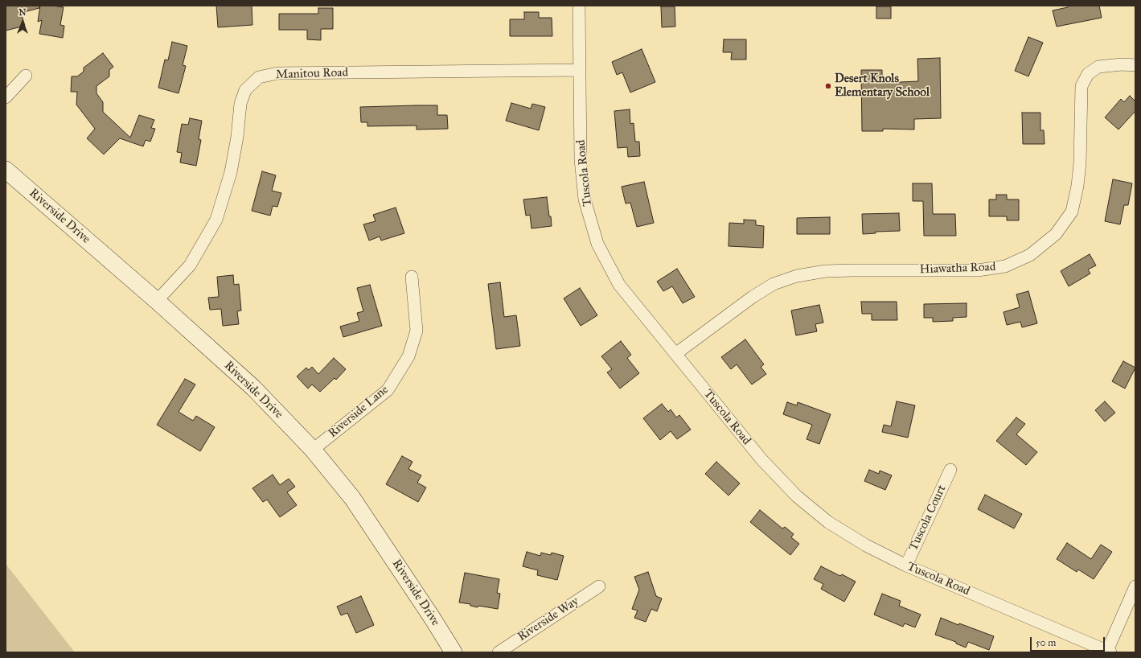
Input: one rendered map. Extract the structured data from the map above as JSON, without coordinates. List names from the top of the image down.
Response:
{
  "streets": {
    "street": [
      "Manitou Road",
      "Tuscola Road",
      "Riverside Drive",
      "Hiawatha Road",
      "Riverside Lane",
      "Tuscola Court",
      "Riverside Way"
    ]
  },
  "crossings": [
    ["Manitou Road", "Tuscola Road"],
    ["Manitou Road", "Riverside Drive"],
    ["Tuscola Road", "Hiawatha Road"],
    ["Tuscola Road", "Tuscola Court"],
    ["Riverside Drive", "Riverside Lane"]
  ],
  "places": ["Desert Knols Elementary School"],
  "scale_bar": "50 m",
  "north": "top"
}
